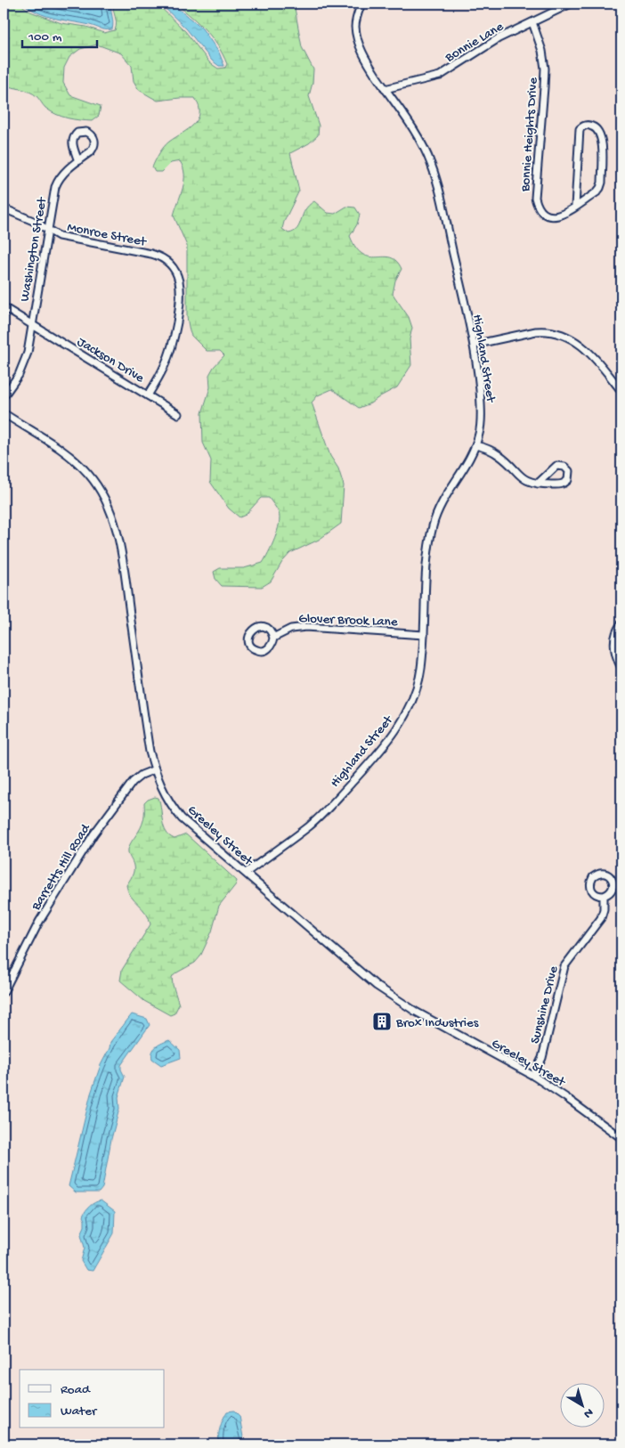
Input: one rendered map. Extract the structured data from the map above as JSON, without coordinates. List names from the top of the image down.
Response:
{
  "streets": {
    "street": [
      "Bonnie Lane",
      "Bonnie Heights Drive",
      "Monroe Street",
      "Washington Street",
      "Highland Street",
      "Jackson Drive",
      "Glover Brook Lane",
      "Greeley Street",
      "Barretts Hill Road",
      "Sunshine Drive"
    ]
  },
  "crossings": [
    ["Bonnie Lane", "Bonnie Heights Drive"],
    ["Bonnie Lane", "Highland Street"],
    ["Monroe Street", "Washington Street"],
    ["Monroe Street", "Jackson Drive"],
    ["Washington Street", "Jackson Drive"],
    ["Highland Street", "Glover Brook Lane"],
    ["Highland Street", "Greeley Street"],
    ["Greeley Street", "Barretts Hill Road"],
    ["Greeley Street", "Sunshine Drive"]
  ],
  "places": {
    "building": ["Brox Industries"]
  },
  "legend": ["Road", "Water"],
  "scale_bar": "100 m",
  "north": "bottom right"
}
